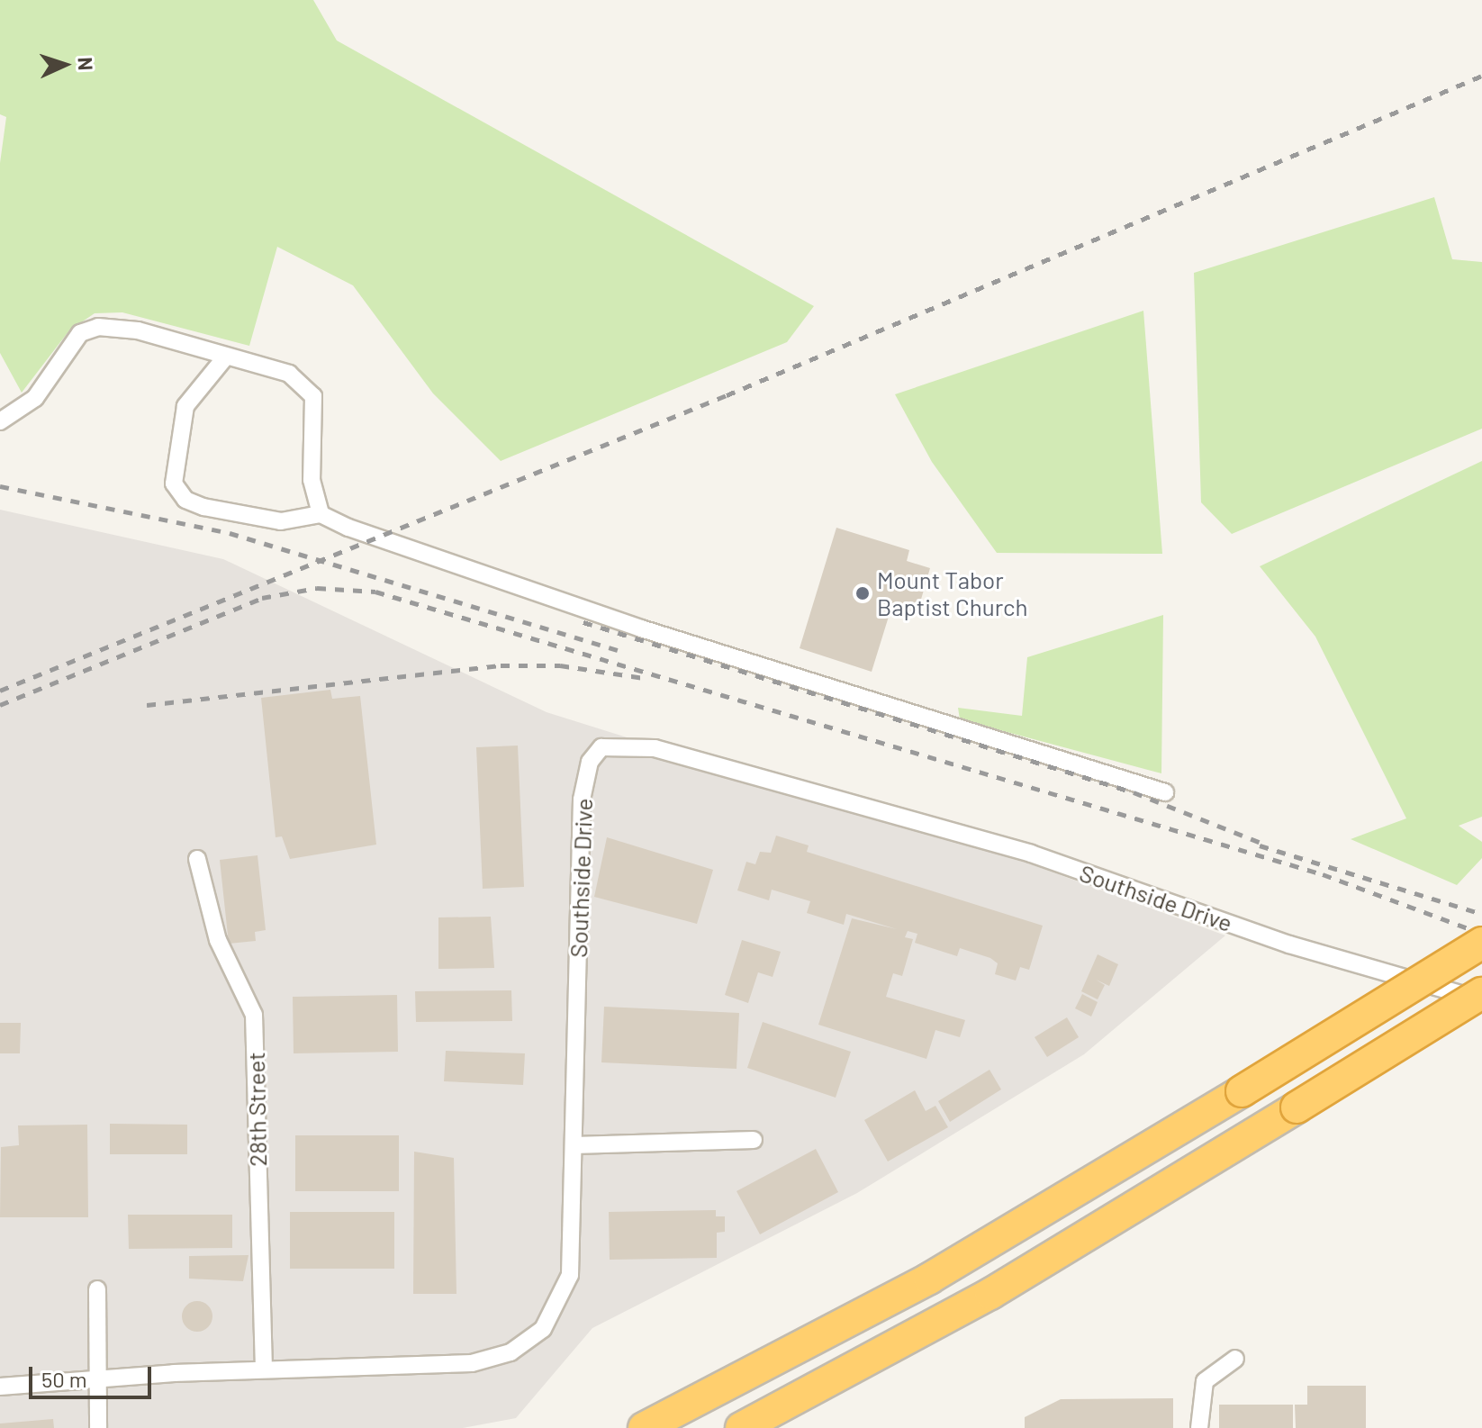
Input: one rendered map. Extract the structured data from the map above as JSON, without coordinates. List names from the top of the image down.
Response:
{
  "streets": {
    "street": ["Southside Drive", "28th Street"]
  },
  "crossings": [
    ["Southside Drive", "28th Street"]
  ],
  "places": ["Mount Tabor Baptist Church"],
  "scale_bar": "50 m",
  "north": "right"
}
